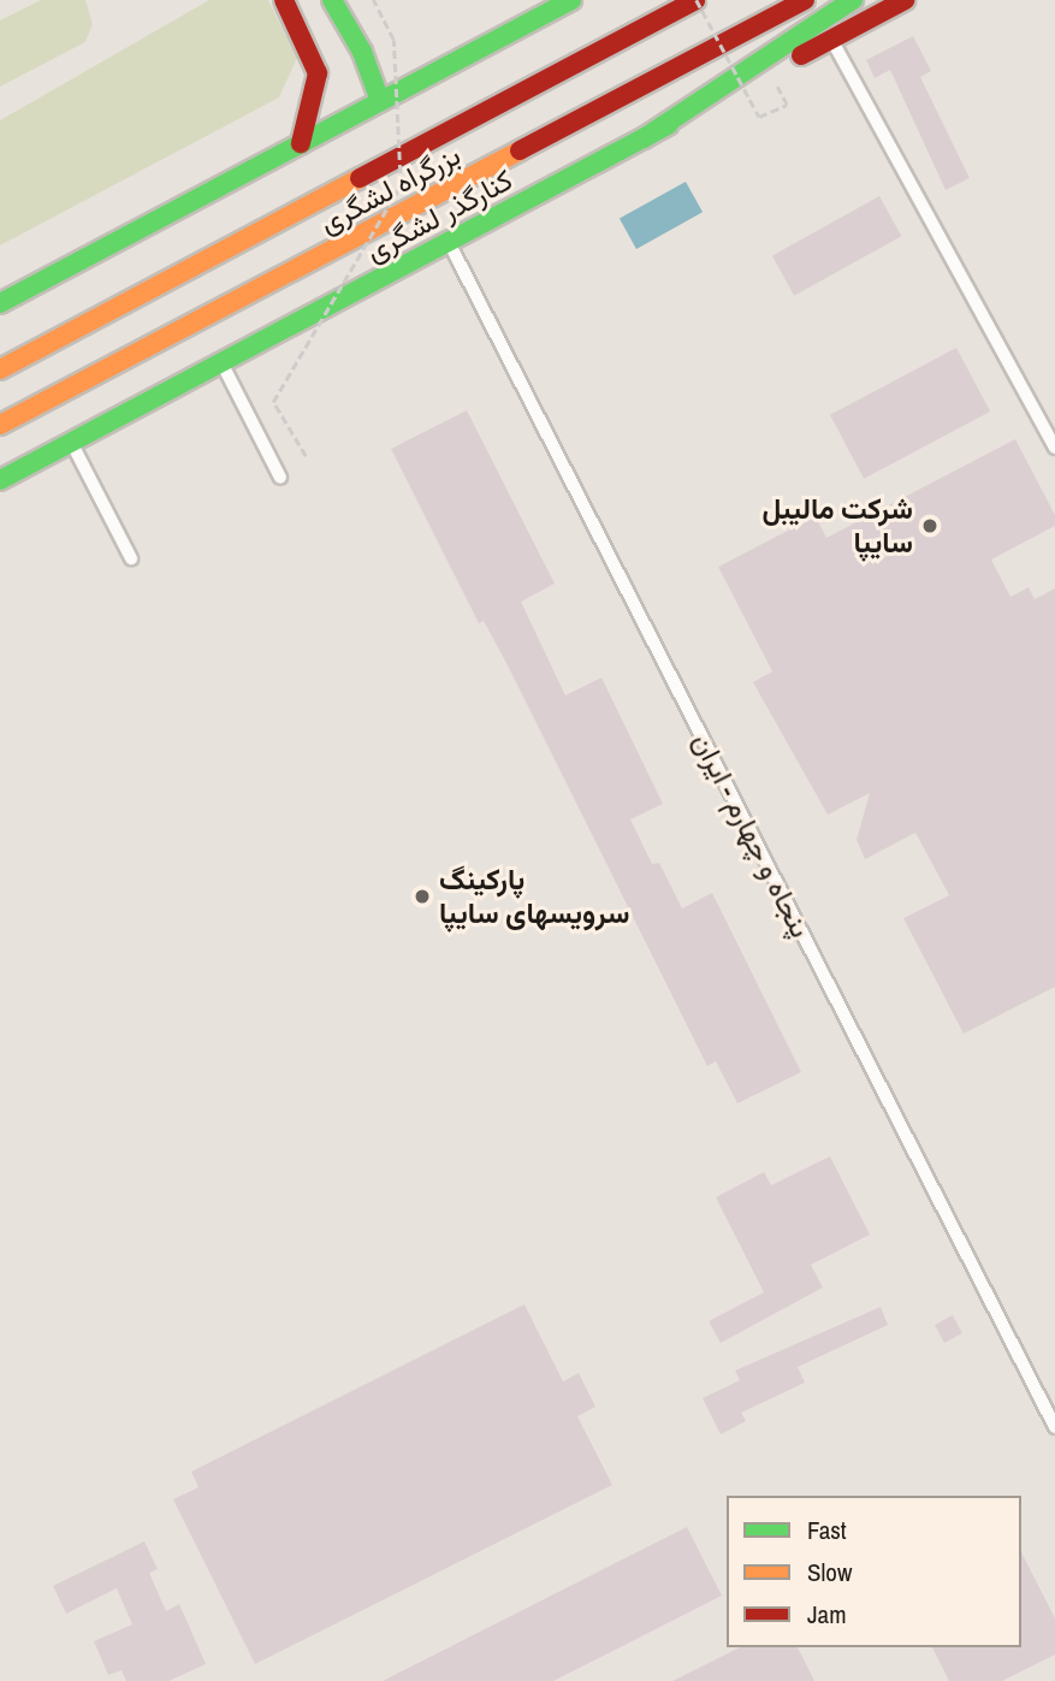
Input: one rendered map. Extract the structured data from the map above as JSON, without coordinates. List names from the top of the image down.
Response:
{
  "streets": {
    "main road": ["بزرگراه لشگری", "کنارگذر لشگری"],
    "lane": ["پنجاه و چهارم - ایران"]
  },
  "crossings": [
    ["کنارگذر لشگری", "پنجاه و چهارم - ایران"]
  ],
  "places": ["شرکت مالیبل سایپا", "پارکینگ سرویسهای سایپا"],
  "legend": ["Fast", "Slow", "Jam"]
}
